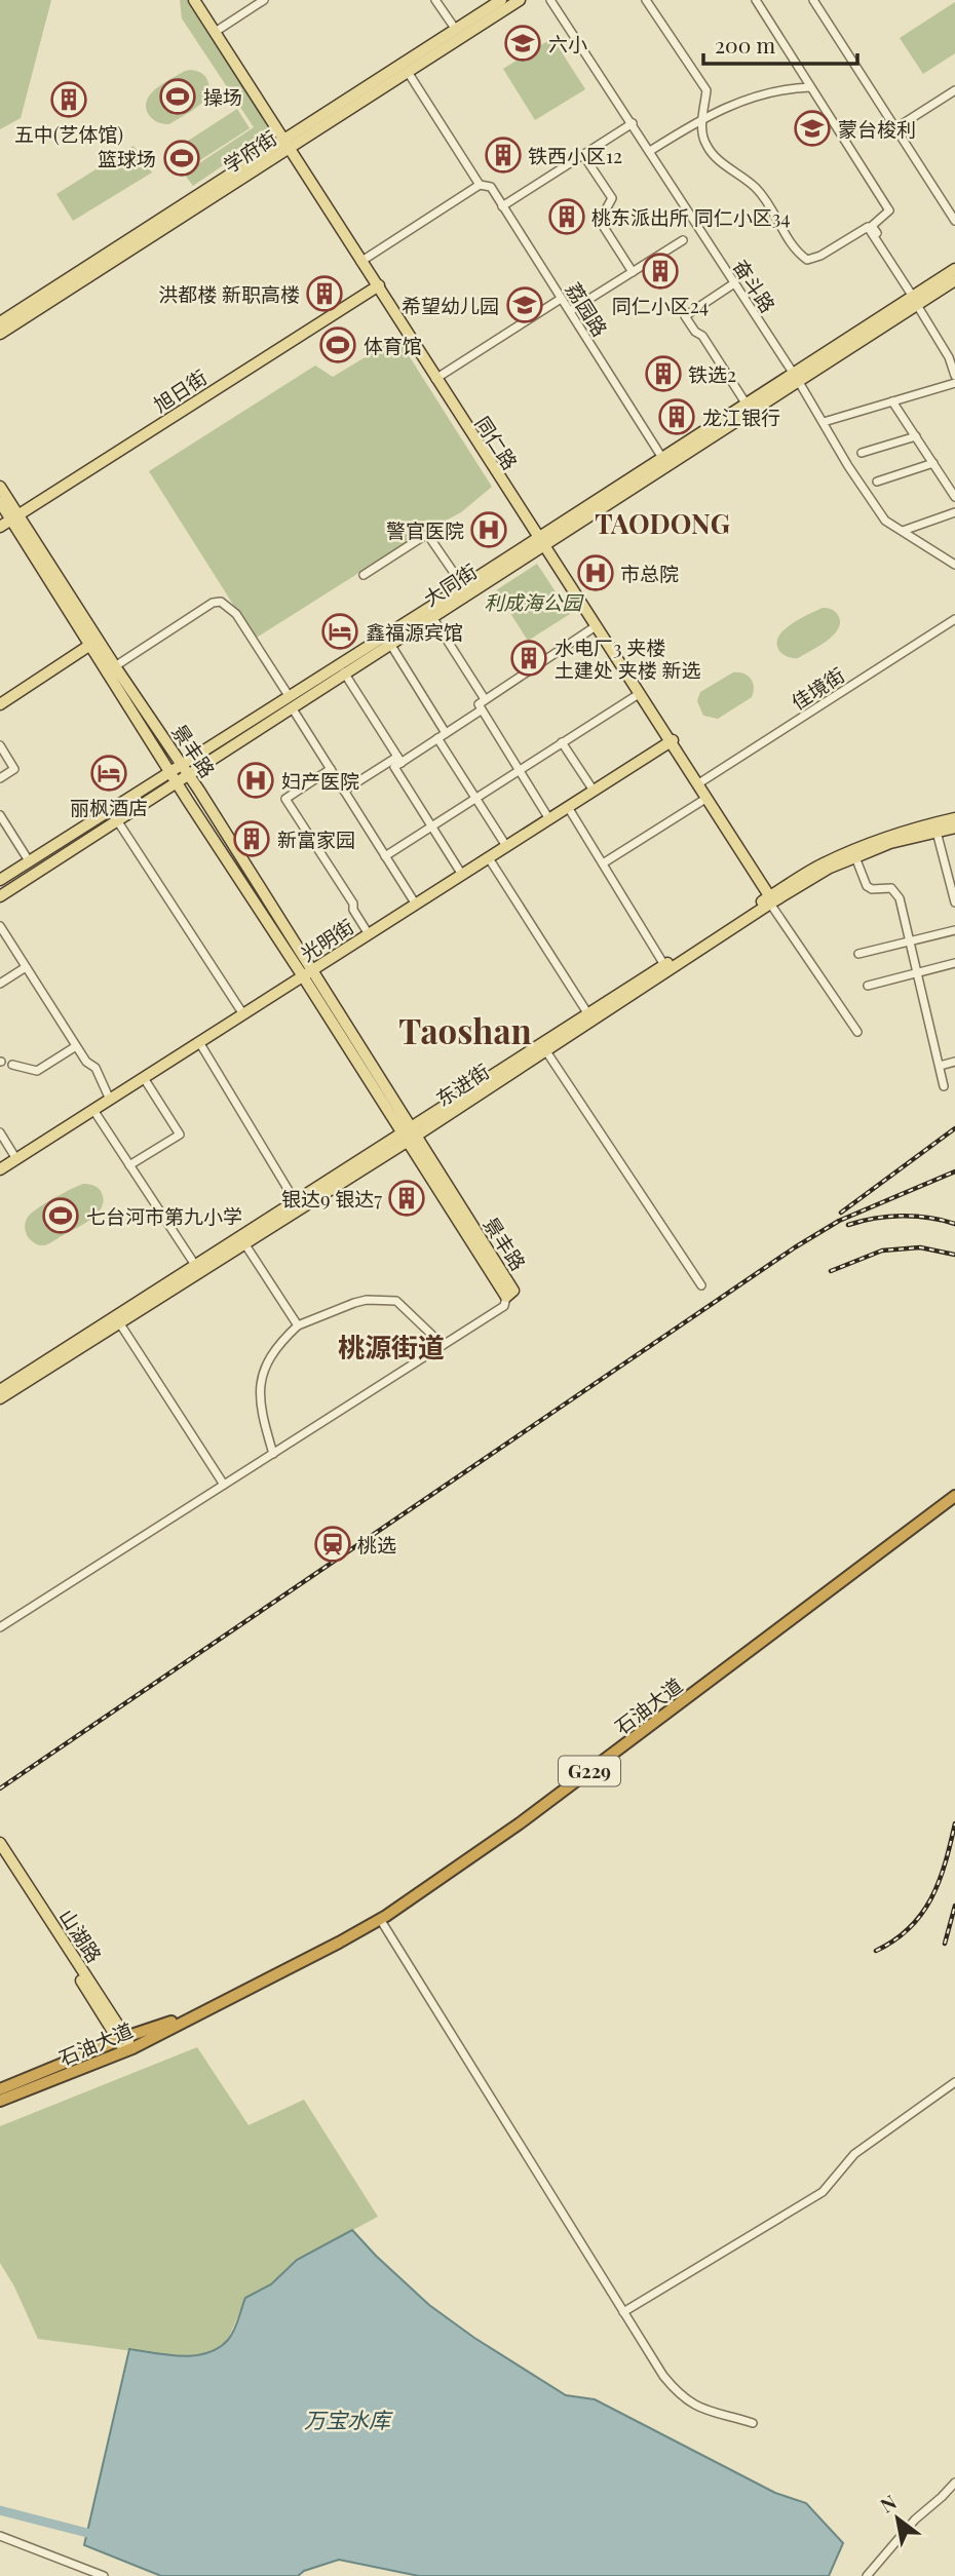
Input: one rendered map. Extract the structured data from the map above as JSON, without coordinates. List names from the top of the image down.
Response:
{
  "streets": {
    "highway": ["石油大道", "G229"],
    "main road": [
      "学府街",
      "旭日街",
      "同仁路",
      "大同街",
      "景丰路",
      "光明街",
      "东进街",
      "山湖路"
    ],
    "street": ["奋斗路", "荔园路", "佳境街"]
  },
  "crossings": [
    ["学府街", "荔园路"],
    ["学府街", "同仁路"],
    ["奋斗路", "大同街"],
    ["荔园路", "大同街"],
    ["旭日街", "同仁路"],
    ["旭日街", "景丰路"],
    ["同仁路", "大同街"],
    ["同仁路", "佳境街"],
    ["同仁路", "光明街"],
    ["同仁路", "东进街"],
    ["大同街", "景丰路"],
    ["景丰路", "光明街"],
    ["景丰路", "东进街"],
    ["石油大道", "山湖路"]
  ],
  "districts": ["TAODONG", "Taoshan", "桃源街道"],
  "water": ["万宝水库"],
  "parks": ["利成海公园"],
  "places": {
    "school or university": ["六小", "蒙台梭利", "希望幼儿园"],
    "sports": [
      "操场",
      "篮球场",
      "体育馆",
      "七台河市第九小学"
    ],
    "building": [
      "五中(艺体馆)",
      "铁西小区12",
      "桃东派出所 同仁小区34",
      "同仁小区24",
      "洪都楼 新职高楼",
      "铁选2",
      "龙江银行",
      "水电厂3 夹楼 土建处 夹楼 新选",
      "新富家园",
      "银达9 银达7"
    ],
    "hospital": ["警官医院", "市总院", "妇产医院"],
    "hotel": ["鑫福源宾馆", "丽枫酒店"],
    "station": ["桃选"]
  },
  "scale_bar": "200 m",
  "north": "top left"
}
